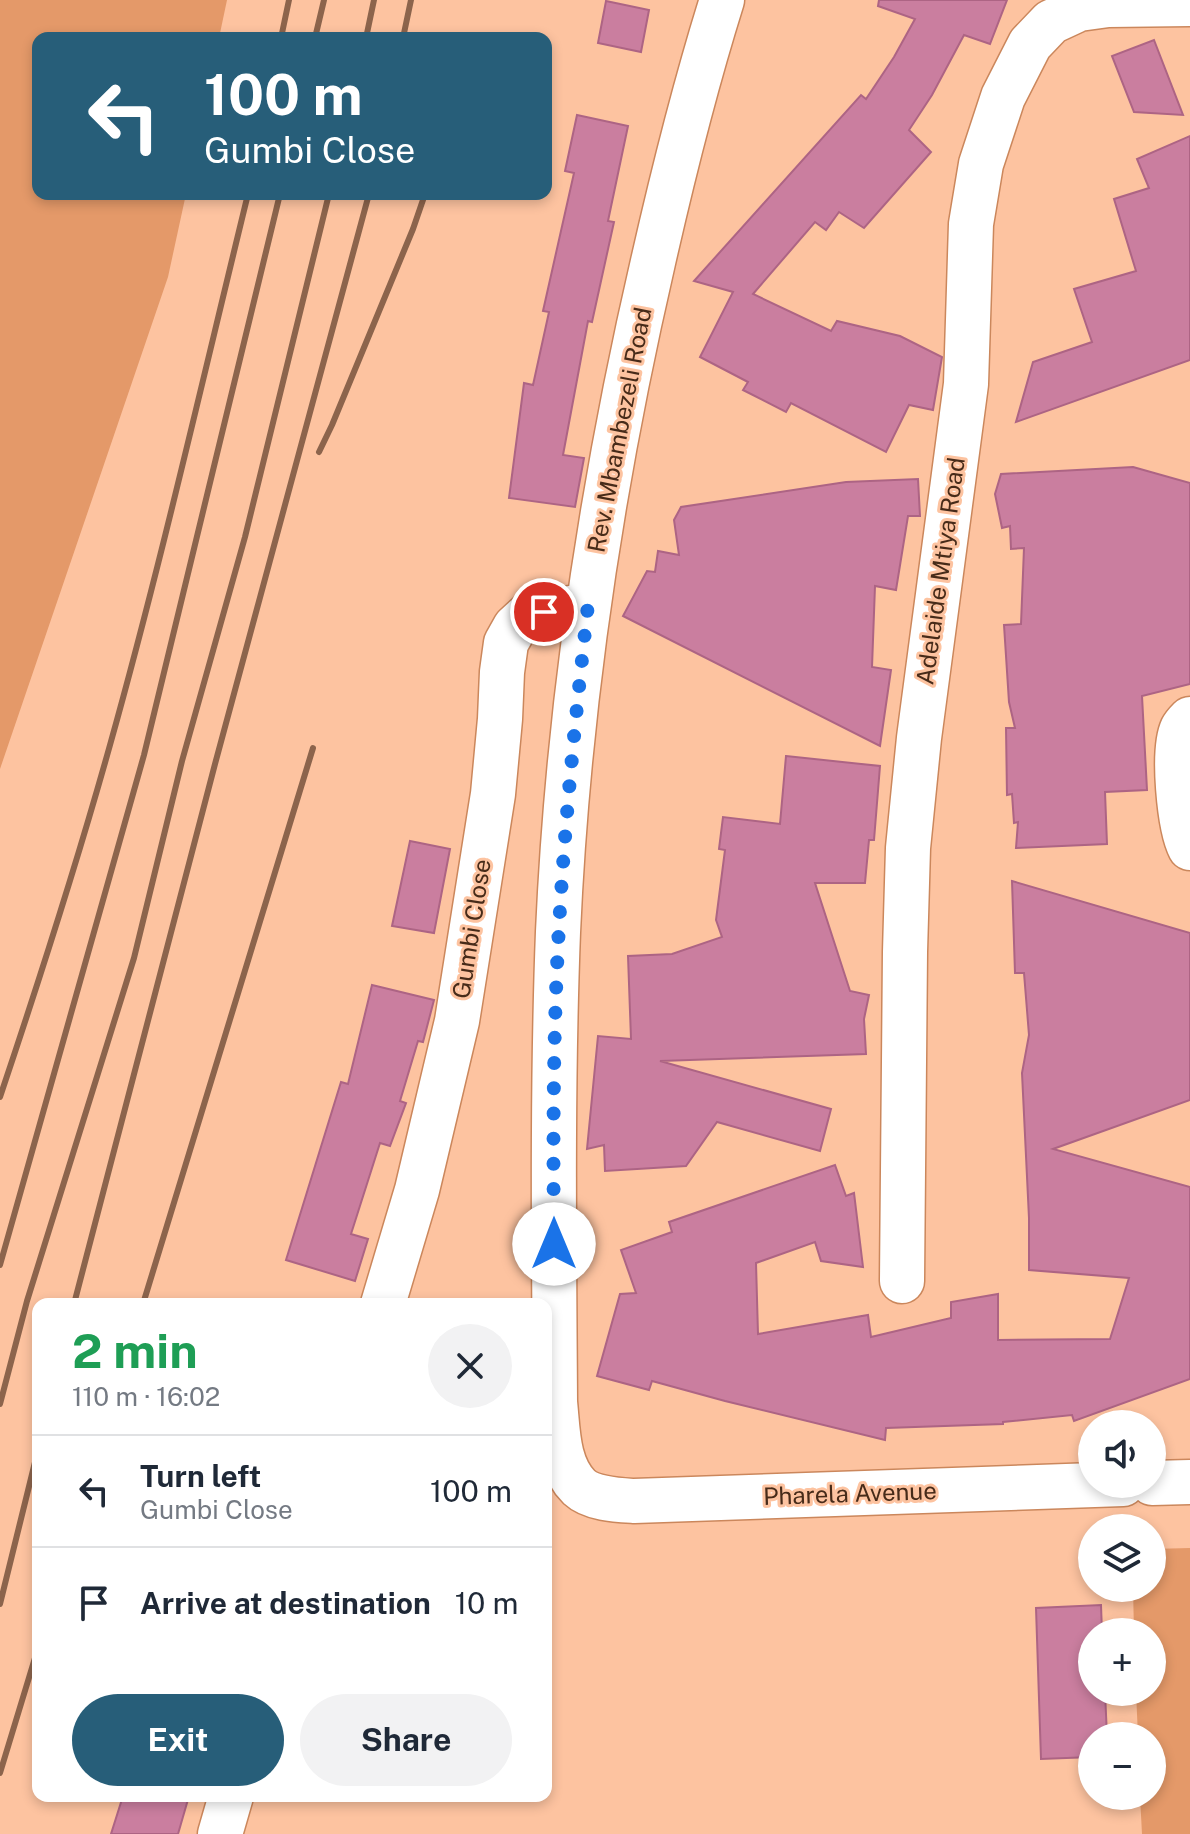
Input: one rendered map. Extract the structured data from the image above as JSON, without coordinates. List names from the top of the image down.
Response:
{
  "streets": {
    "street": [
      "Rev. Mbambezeli Road",
      "Adelaide Mtiya Road",
      "Gumbi Close",
      "Pharela Avenue"
    ]
  },
  "crossings": [
    ["Rev. Mbambezeli Road", "Gumbi Close"],
    ["Rev. Mbambezeli Road", "Pharela Avenue"]
  ],
  "page": {
    "turn": ["100 m", "Gumbi Close"],
    "heading": ["2 min", "110 m · 16:02"],
    "map_buttons": ["+", "−"],
    "list": [
      {
        "name": "Turn left",
        "note": "Gumbi Close",
        "value": "100 m"
      },
      {
        "name": "Arrive at destination",
        "value": "10 m"
      }
    ],
    "buttons": ["Exit", "Share"]
  }
}
